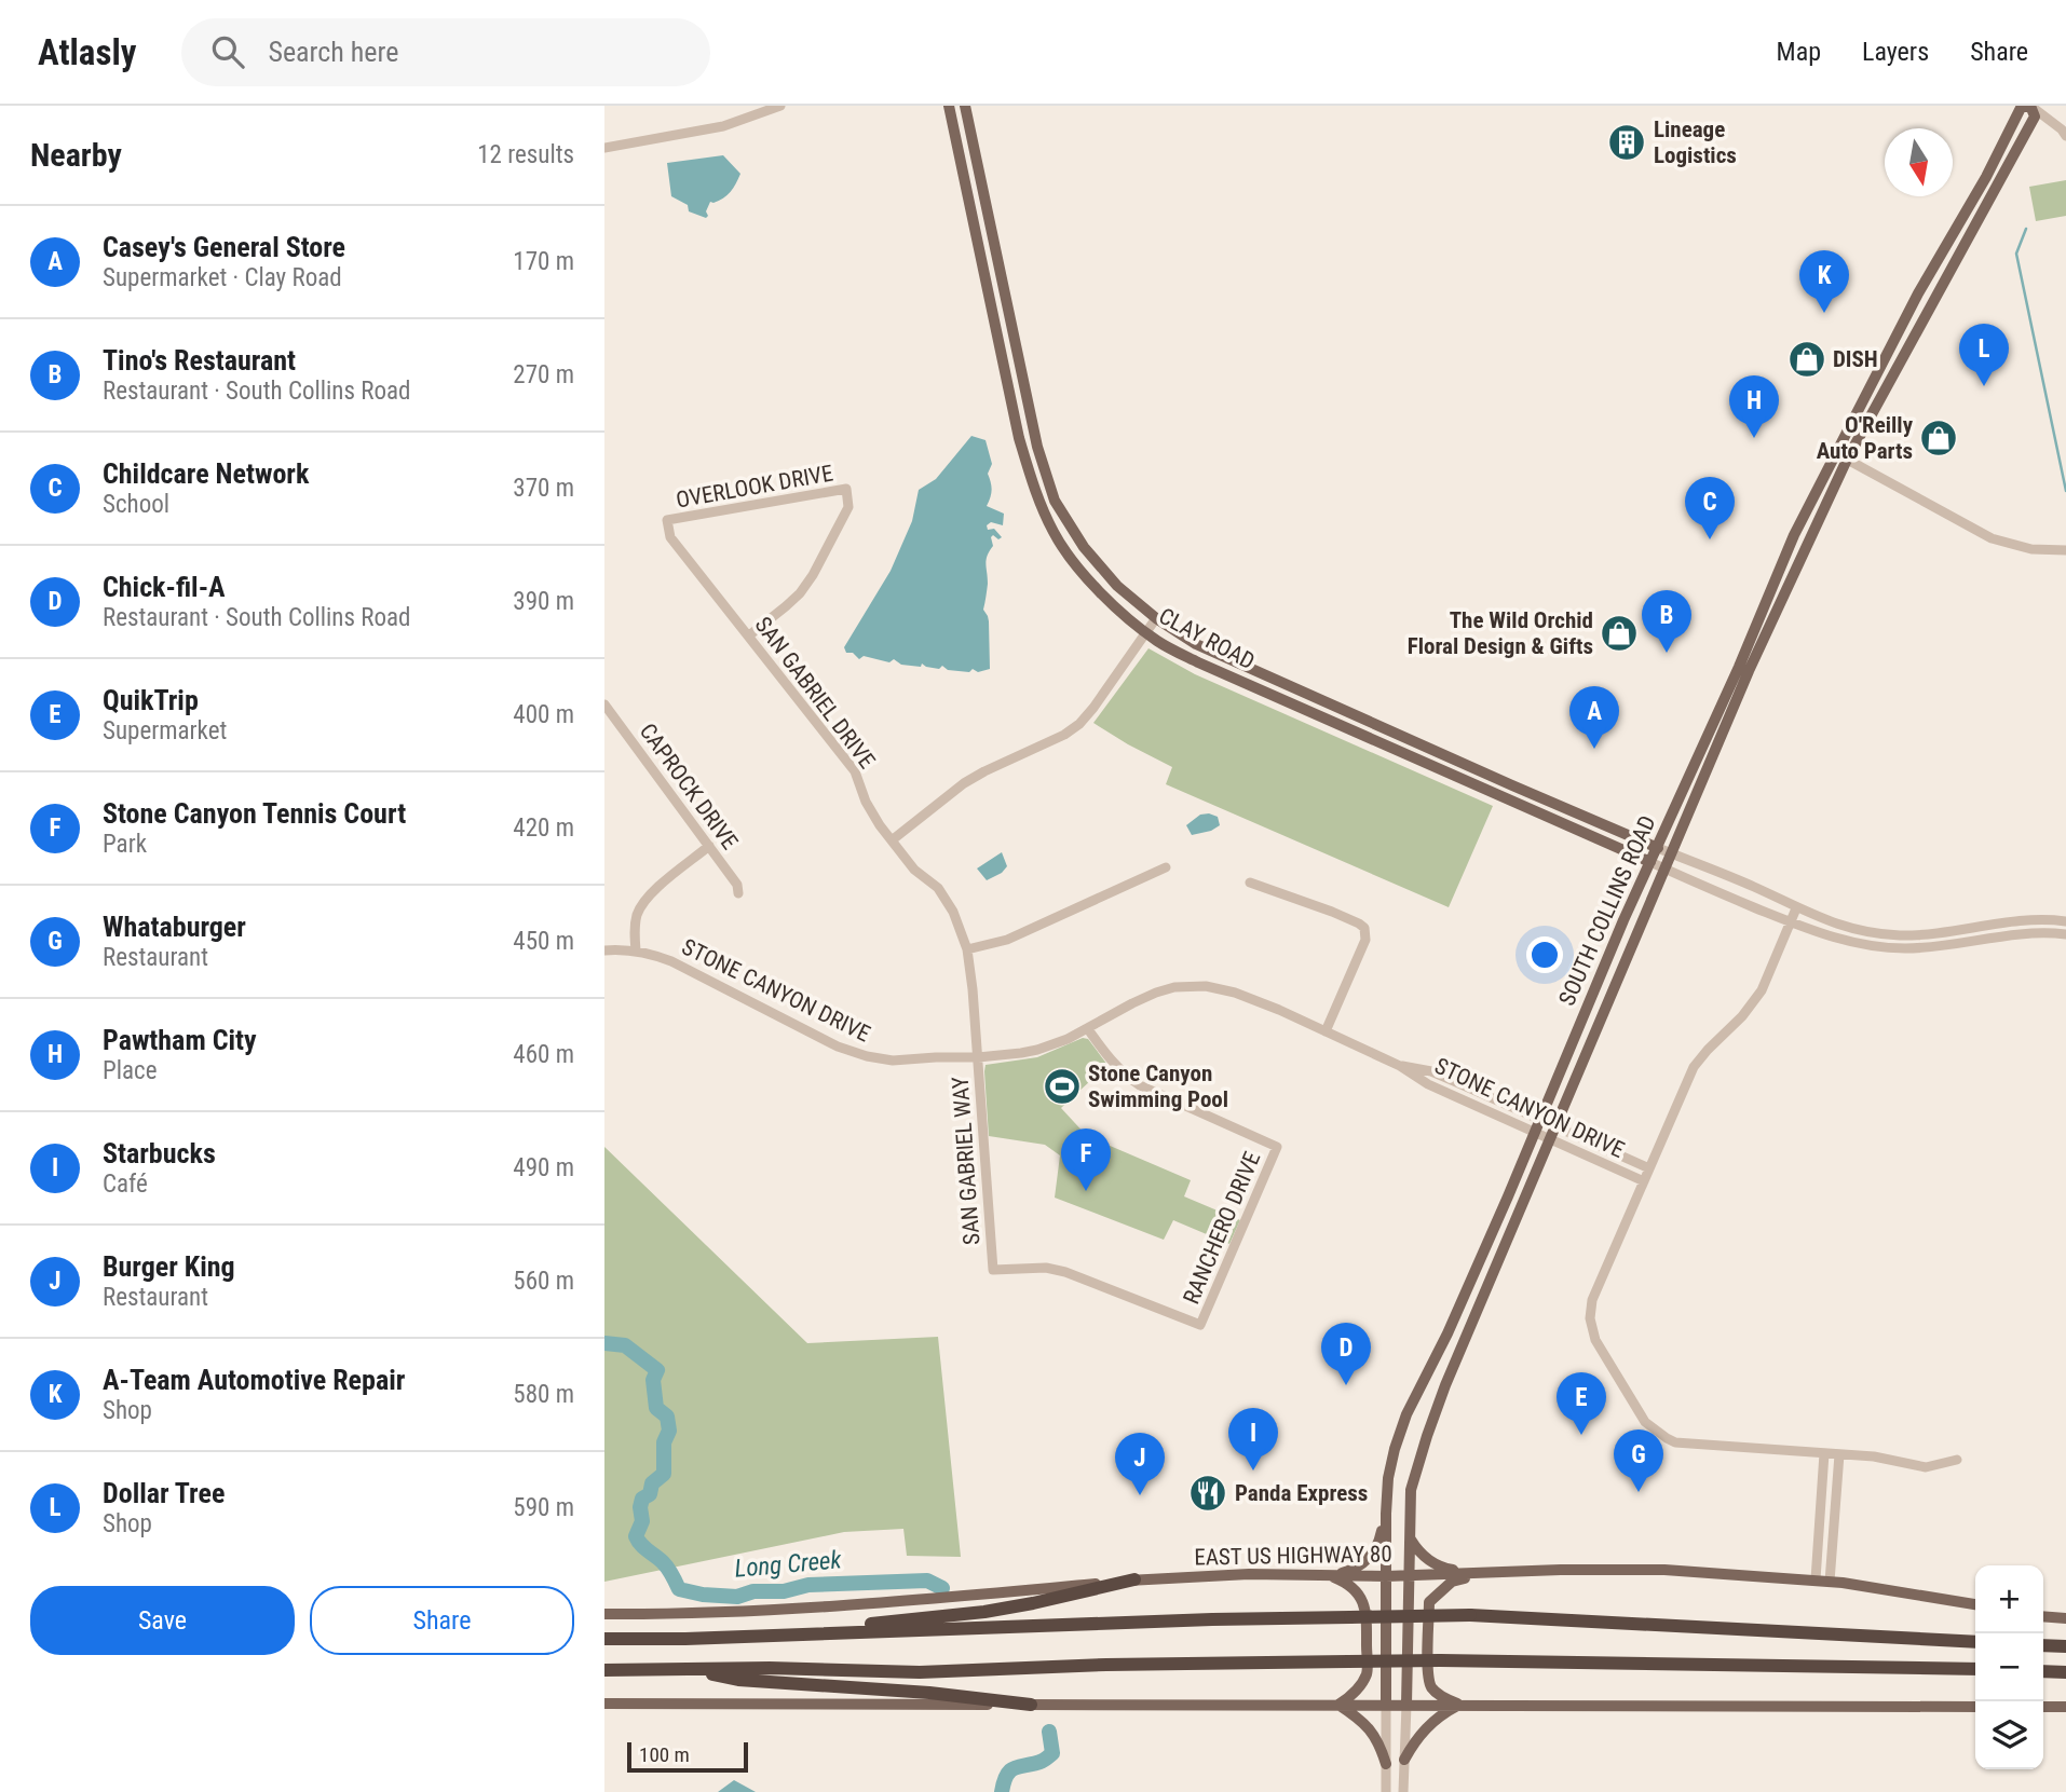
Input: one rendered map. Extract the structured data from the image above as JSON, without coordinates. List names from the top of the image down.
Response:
{
  "streets": {
    "main road": ["CLAY ROAD", "SOUTH COLLINS ROAD", "EAST US HIGHWAY 80"],
    "street": [
      "OVERLOOK DRIVE",
      "SAN GABRIEL DRIVE",
      "CAPROCK DRIVE",
      "STONE CANYON DRIVE",
      "SAN GABRIEL WAY",
      "RANCHERO DRIVE"
    ]
  },
  "crossings": [
    ["OVERLOOK DRIVE", "SAN GABRIEL DRIVE"],
    ["CLAY ROAD", "SOUTH COLLINS ROAD"],
    ["SAN GABRIEL DRIVE", "STONE CANYON DRIVE"],
    ["SAN GABRIEL DRIVE", "SAN GABRIEL WAY"],
    ["SOUTH COLLINS ROAD", "STONE CANYON DRIVE"],
    ["SOUTH COLLINS ROAD", "EAST US HIGHWAY 80"],
    ["STONE CANYON DRIVE", "SAN GABRIEL WAY"],
    ["STONE CANYON DRIVE", "RANCHERO DRIVE"],
    ["SAN GABRIEL WAY", "RANCHERO DRIVE"]
  ],
  "water": ["Long Creek"],
  "places": {
    "building": ["Lineage Logistics"],
    "shop": ["DISH", "O'Reilly Auto Parts", "The Wild Orchid Floral Design & Gifts"],
    "sports": ["Stone Canyon Swimming Pool"],
    "restaurant": ["Panda Express"]
  },
  "scale_bar": "100 m",
  "north": "bottom",
  "page": {
    "header": "Atlasly",
    "search": "Search here",
    "nav": ["Map", "Layers", "Share"],
    "heading": ["Nearby", "12 results"],
    "list": [
      {
        "mark": "A",
        "name": "Casey's General Store",
        "note": "Supermarket · Clay Road",
        "value": "170 m"
      },
      {
        "mark": "B",
        "name": "Tino's Restaurant",
        "note": "Restaurant · South Collins Road",
        "value": "270 m"
      },
      {
        "mark": "C",
        "name": "Childcare Network",
        "note": "School",
        "value": "370 m"
      },
      {
        "mark": "D",
        "name": "Chick-fil-A",
        "note": "Restaurant · South Collins Road",
        "value": "390 m"
      },
      {
        "mark": "E",
        "name": "QuikTrip",
        "note": "Supermarket",
        "value": "400 m"
      },
      {
        "mark": "F",
        "name": "Stone Canyon Tennis Court",
        "note": "Park",
        "value": "420 m"
      },
      {
        "mark": "G",
        "name": "Whataburger",
        "note": "Restaurant",
        "value": "450 m"
      },
      {
        "mark": "H",
        "name": "Pawtham City",
        "note": "Place",
        "value": "460 m"
      },
      {
        "mark": "I",
        "name": "Starbucks",
        "note": "Café",
        "value": "490 m"
      },
      {
        "mark": "J",
        "name": "Burger King",
        "note": "Restaurant",
        "value": "560 m"
      },
      {
        "mark": "K",
        "name": "A-Team Automotive Repair",
        "note": "Shop",
        "value": "580 m"
      },
      {
        "mark": "L",
        "name": "Dollar Tree",
        "note": "Shop",
        "value": "590 m"
      }
    ],
    "pins": [
      "K",
      "L",
      "H",
      "C",
      "B",
      "A",
      "F",
      "D",
      "E",
      "I",
      "G",
      "J"
    ],
    "buttons": ["Save", "Share"],
    "map_buttons": ["+", "−"],
    "scale": "100 m"
  }
}
